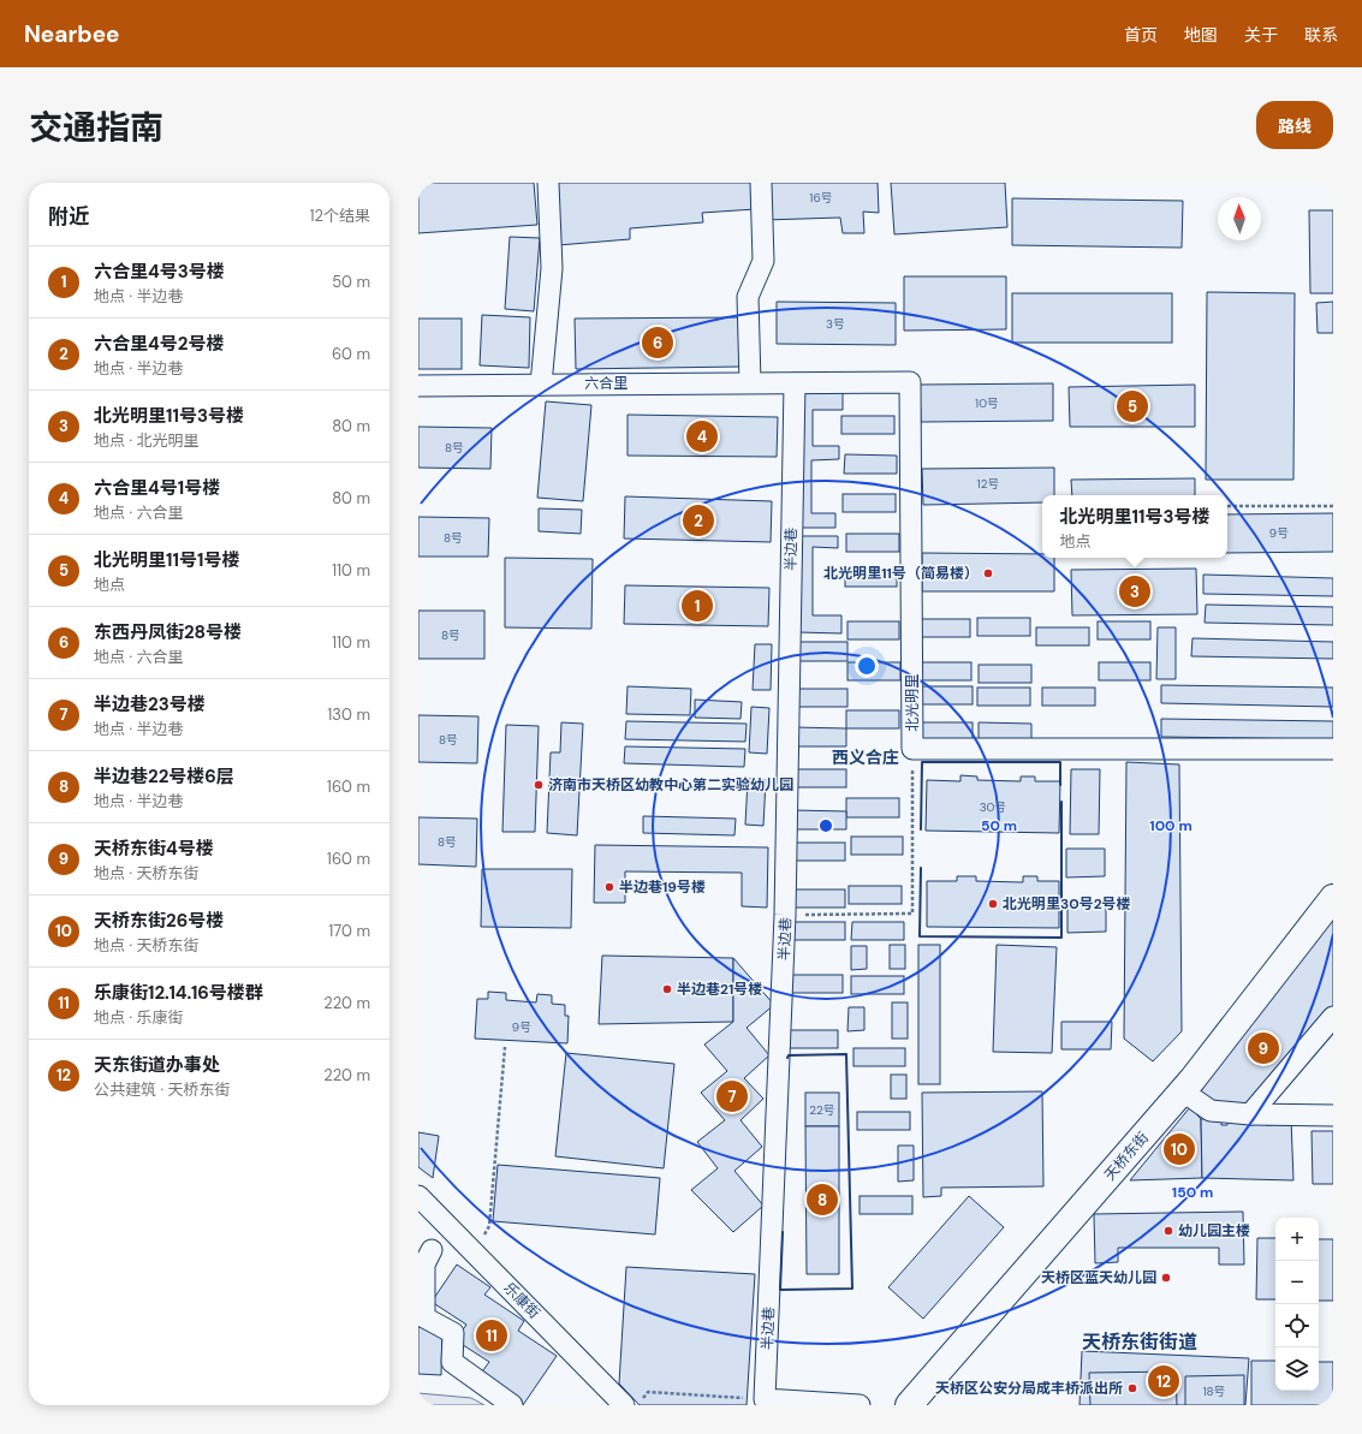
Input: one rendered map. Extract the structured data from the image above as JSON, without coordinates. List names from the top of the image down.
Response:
{
  "streets": {
    "street": [
      "六合里",
      "半边巷",
      "北光明里",
      "天桥东街",
      "乐康街"
    ]
  },
  "crossings": [
    ["六合里", "半边巷"],
    ["六合里", "北光明里"],
    ["半边巷", "北光明里"]
  ],
  "districts": ["西义合庄", "天桥东街街道"],
  "places": [
    "北光明里11号（简易楼）",
    "济南市天桥区幼教中心第二实验幼儿园",
    "半边巷19号楼",
    "北光明里30号2号楼",
    "半边巷21号楼",
    "幼儿园主楼",
    "天桥区蓝天幼儿园",
    "天桥区公安分局成丰桥派出所"
  ],
  "house_numbers": [
    "16号",
    "3号",
    "10号",
    "8号",
    "12号",
    "9号",
    "8号",
    "8号",
    "8号",
    "30号",
    "8号",
    "9号",
    "22号",
    "18号"
  ],
  "north": "top",
  "page": {
    "header": "Nearbee",
    "nav": [
      "首页",
      "地图",
      "关于",
      "联系"
    ],
    "title": "交通指南",
    "buttons": "路线",
    "heading": ["附近", "12个结果"],
    "list": [
      {
        "mark": "1",
        "name": "六合里4号3号楼",
        "note": "地点 · 半边巷",
        "value": "50 m"
      },
      {
        "mark": "2",
        "name": "六合里4号2号楼",
        "note": "地点 · 半边巷",
        "value": "60 m"
      },
      {
        "mark": "3",
        "name": "北光明里11号3号楼",
        "note": "地点 · 北光明里",
        "value": "80 m"
      },
      {
        "mark": "4",
        "name": "六合里4号1号楼",
        "note": "地点 · 六合里",
        "value": "80 m"
      },
      {
        "mark": "5",
        "name": "北光明里11号1号楼",
        "note": "地点",
        "value": "110 m"
      },
      {
        "mark": "6",
        "name": "东西丹凤街28号楼",
        "note": "地点 · 六合里",
        "value": "110 m"
      },
      {
        "mark": "7",
        "name": "半边巷23号楼",
        "note": "地点 · 半边巷",
        "value": "130 m"
      },
      {
        "mark": "8",
        "name": "半边巷22号楼6层",
        "note": "地点 · 半边巷",
        "value": "160 m"
      },
      {
        "mark": "9",
        "name": "天桥东街4号楼",
        "note": "地点 · 天桥东街",
        "value": "160 m"
      },
      {
        "mark": "10",
        "name": "天桥东街26号楼",
        "note": "地点 · 天桥东街",
        "value": "170 m"
      },
      {
        "mark": "11",
        "name": "乐康街12.14.16号楼群",
        "note": "地点 · 乐康街",
        "value": "220 m"
      },
      {
        "mark": "12",
        "name": "天东街道办事处",
        "note": "公共建筑 · 天桥东街",
        "value": "220 m"
      }
    ],
    "pins": [
      "6",
      "5",
      "4",
      "2",
      "3",
      "1",
      "9",
      "7",
      "10",
      "8",
      "11",
      "12"
    ],
    "popup": ["北光明里11号3号楼", "地点"],
    "map_buttons": ["+", "−"]
  },
  "rings": ["50 m", "100 m", "150 m"]
}
